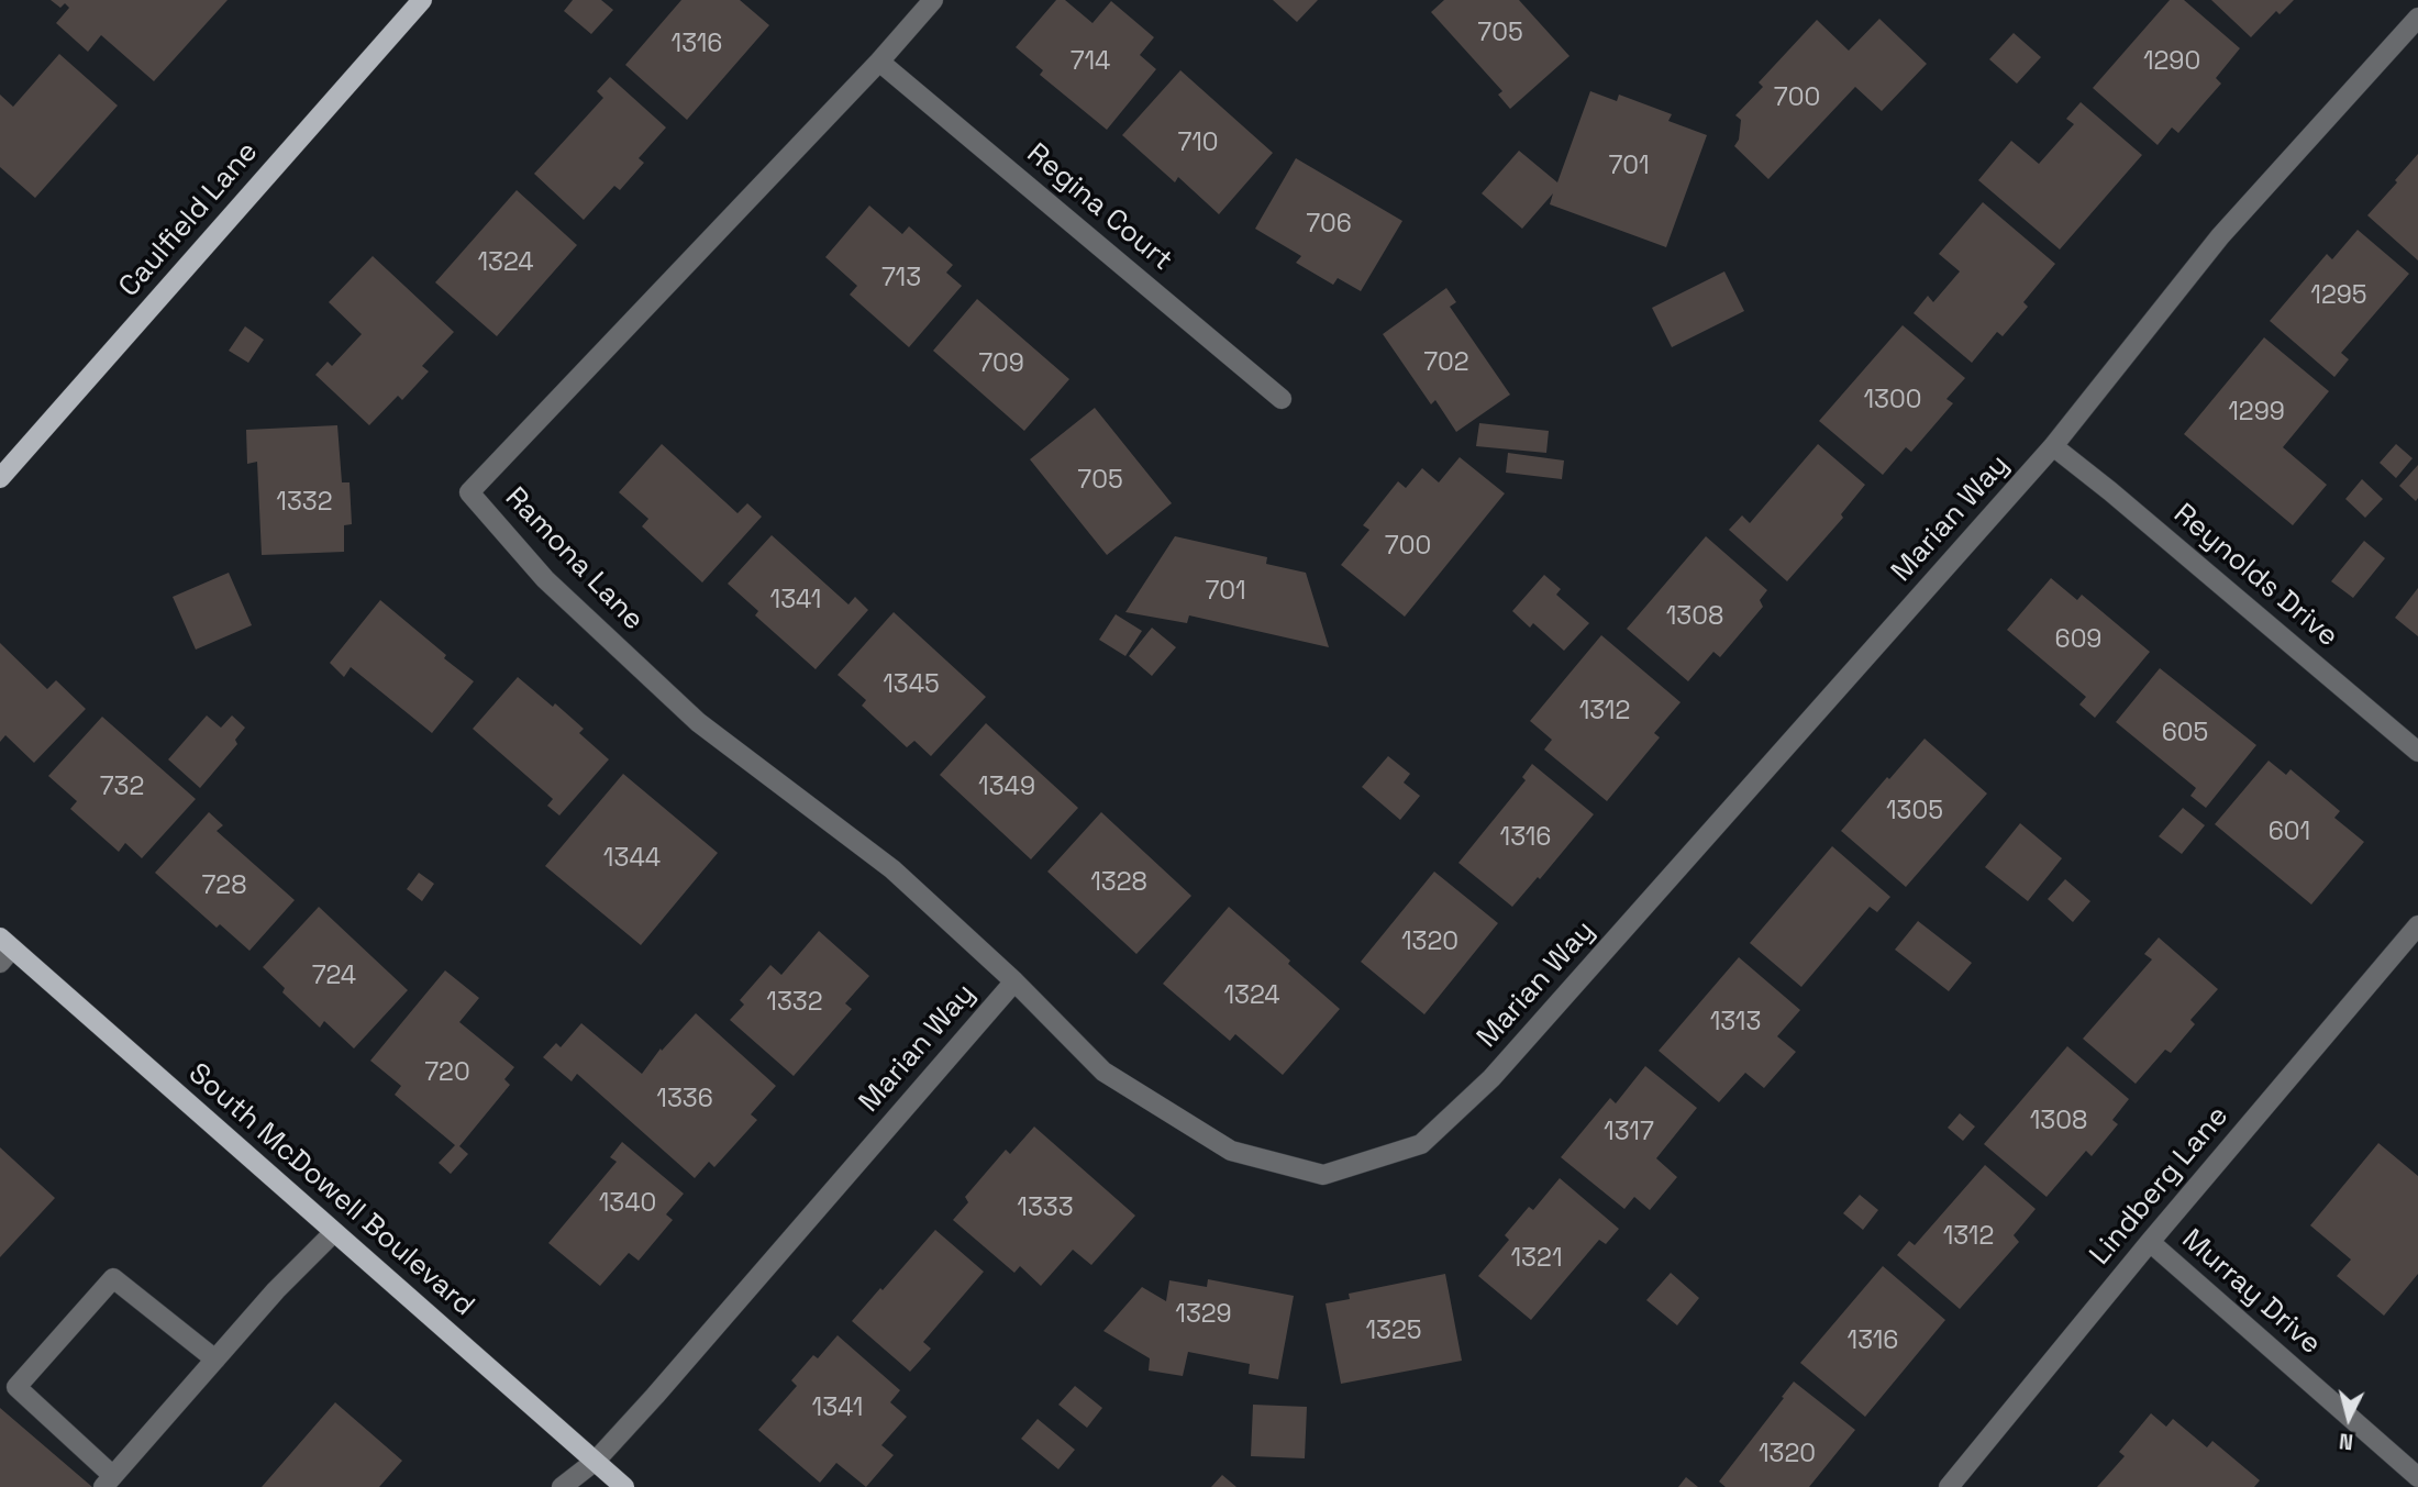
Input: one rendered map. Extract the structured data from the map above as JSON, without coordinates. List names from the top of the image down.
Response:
{
  "streets": {
    "main road": ["Caulfield Lane", "South McDowell Boulevard"],
    "street": [
      "Regina Court",
      "Marian Way",
      "Ramona Lane",
      "Reynolds Drive",
      "Lindberg Lane",
      "Murray Drive"
    ]
  },
  "crossings": [
    ["Regina Court", "Ramona Lane"],
    ["Marian Way", "Ramona Lane"],
    ["Marian Way", "Reynolds Drive"],
    ["Marian Way", "South McDowell Boulevard"],
    ["Lindberg Lane", "Murray Drive"]
  ],
  "house_numbers": [
    "705",
    "1316",
    "714",
    "1290",
    "700",
    "710",
    "701",
    "706",
    "1324",
    "713",
    "1295",
    "702",
    "709",
    "1300",
    "1299",
    "705",
    "1332",
    "700",
    "701",
    "1341",
    "1308",
    "609",
    "1345",
    "1312",
    "605",
    "732",
    "1349",
    "1305",
    "601",
    "1316",
    "1344",
    "1328",
    "728",
    "1320",
    "724",
    "1324",
    "1332",
    "1313",
    "720",
    "1336",
    "1308",
    "1317",
    "1340",
    "1333",
    "1312",
    "1321",
    "1329",
    "1325",
    "1316",
    "1341",
    "1320"
  ],
  "north": "bottom"
}
